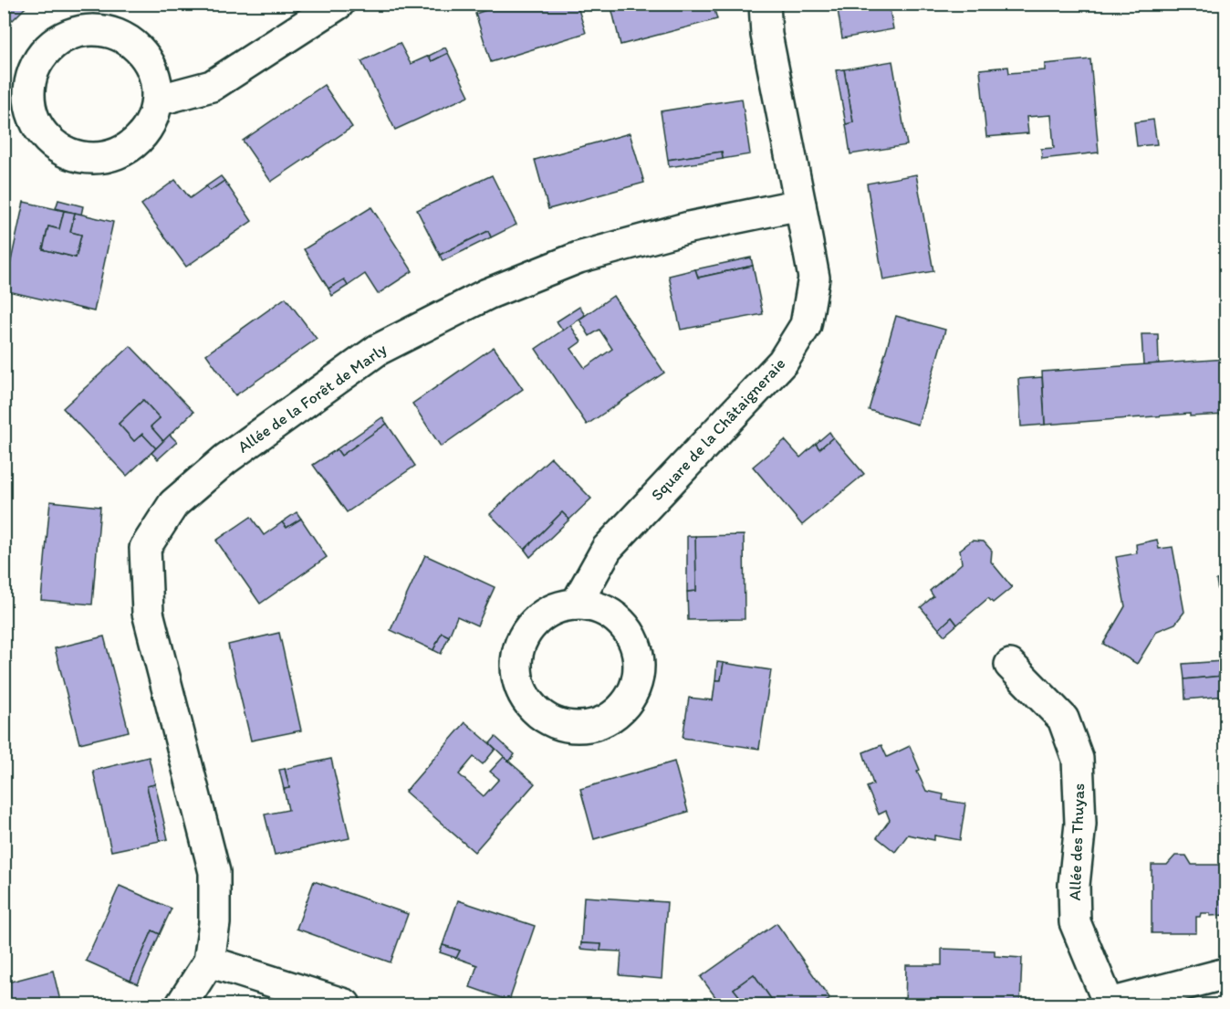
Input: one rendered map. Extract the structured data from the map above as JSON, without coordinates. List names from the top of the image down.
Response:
{
  "streets": {
    "street": ["Allée de la Forêt de Marly", "Square de la Châtaigneraie", "Allée des Thuyas"]
  },
  "crossings": [
    ["Allée de la Forêt de Marly", "Square de la Châtaigneraie"]
  ]
}
